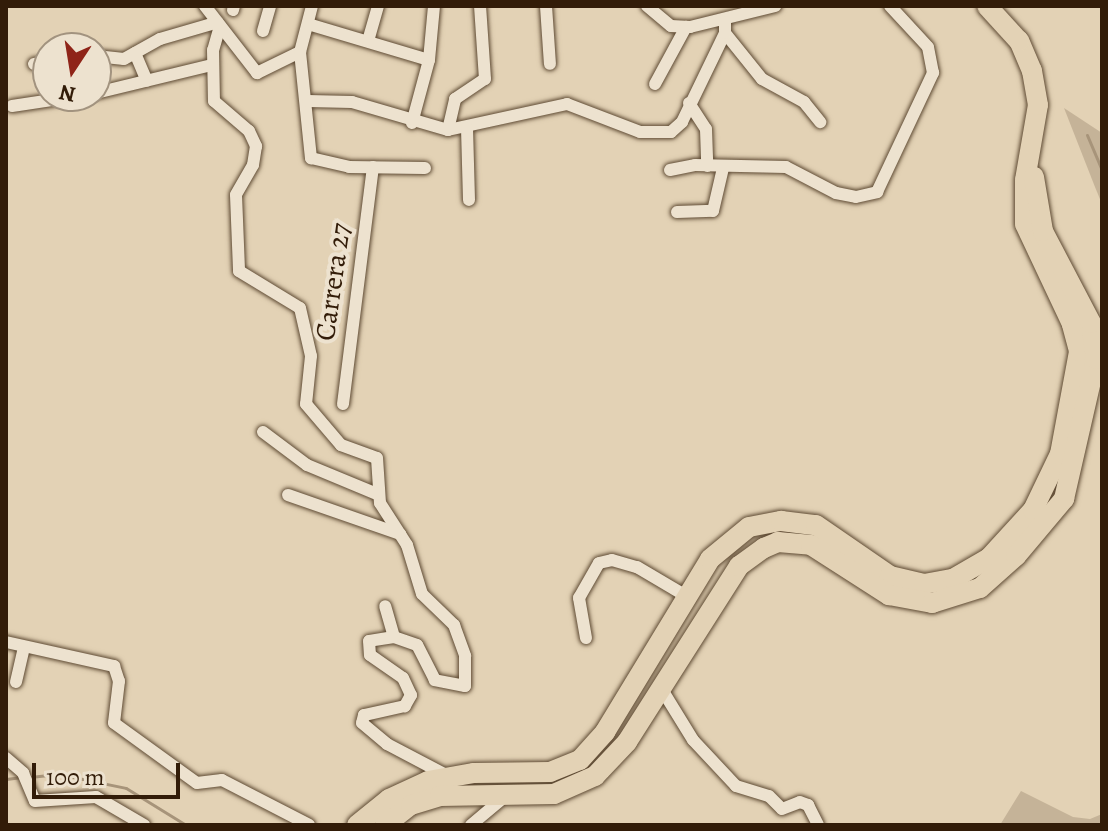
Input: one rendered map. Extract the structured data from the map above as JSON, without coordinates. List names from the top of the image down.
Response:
{
  "streets": {
    "street": ["Carrera 27"]
  },
  "scale_bar": "100 m",
  "north": "bottom"
}
